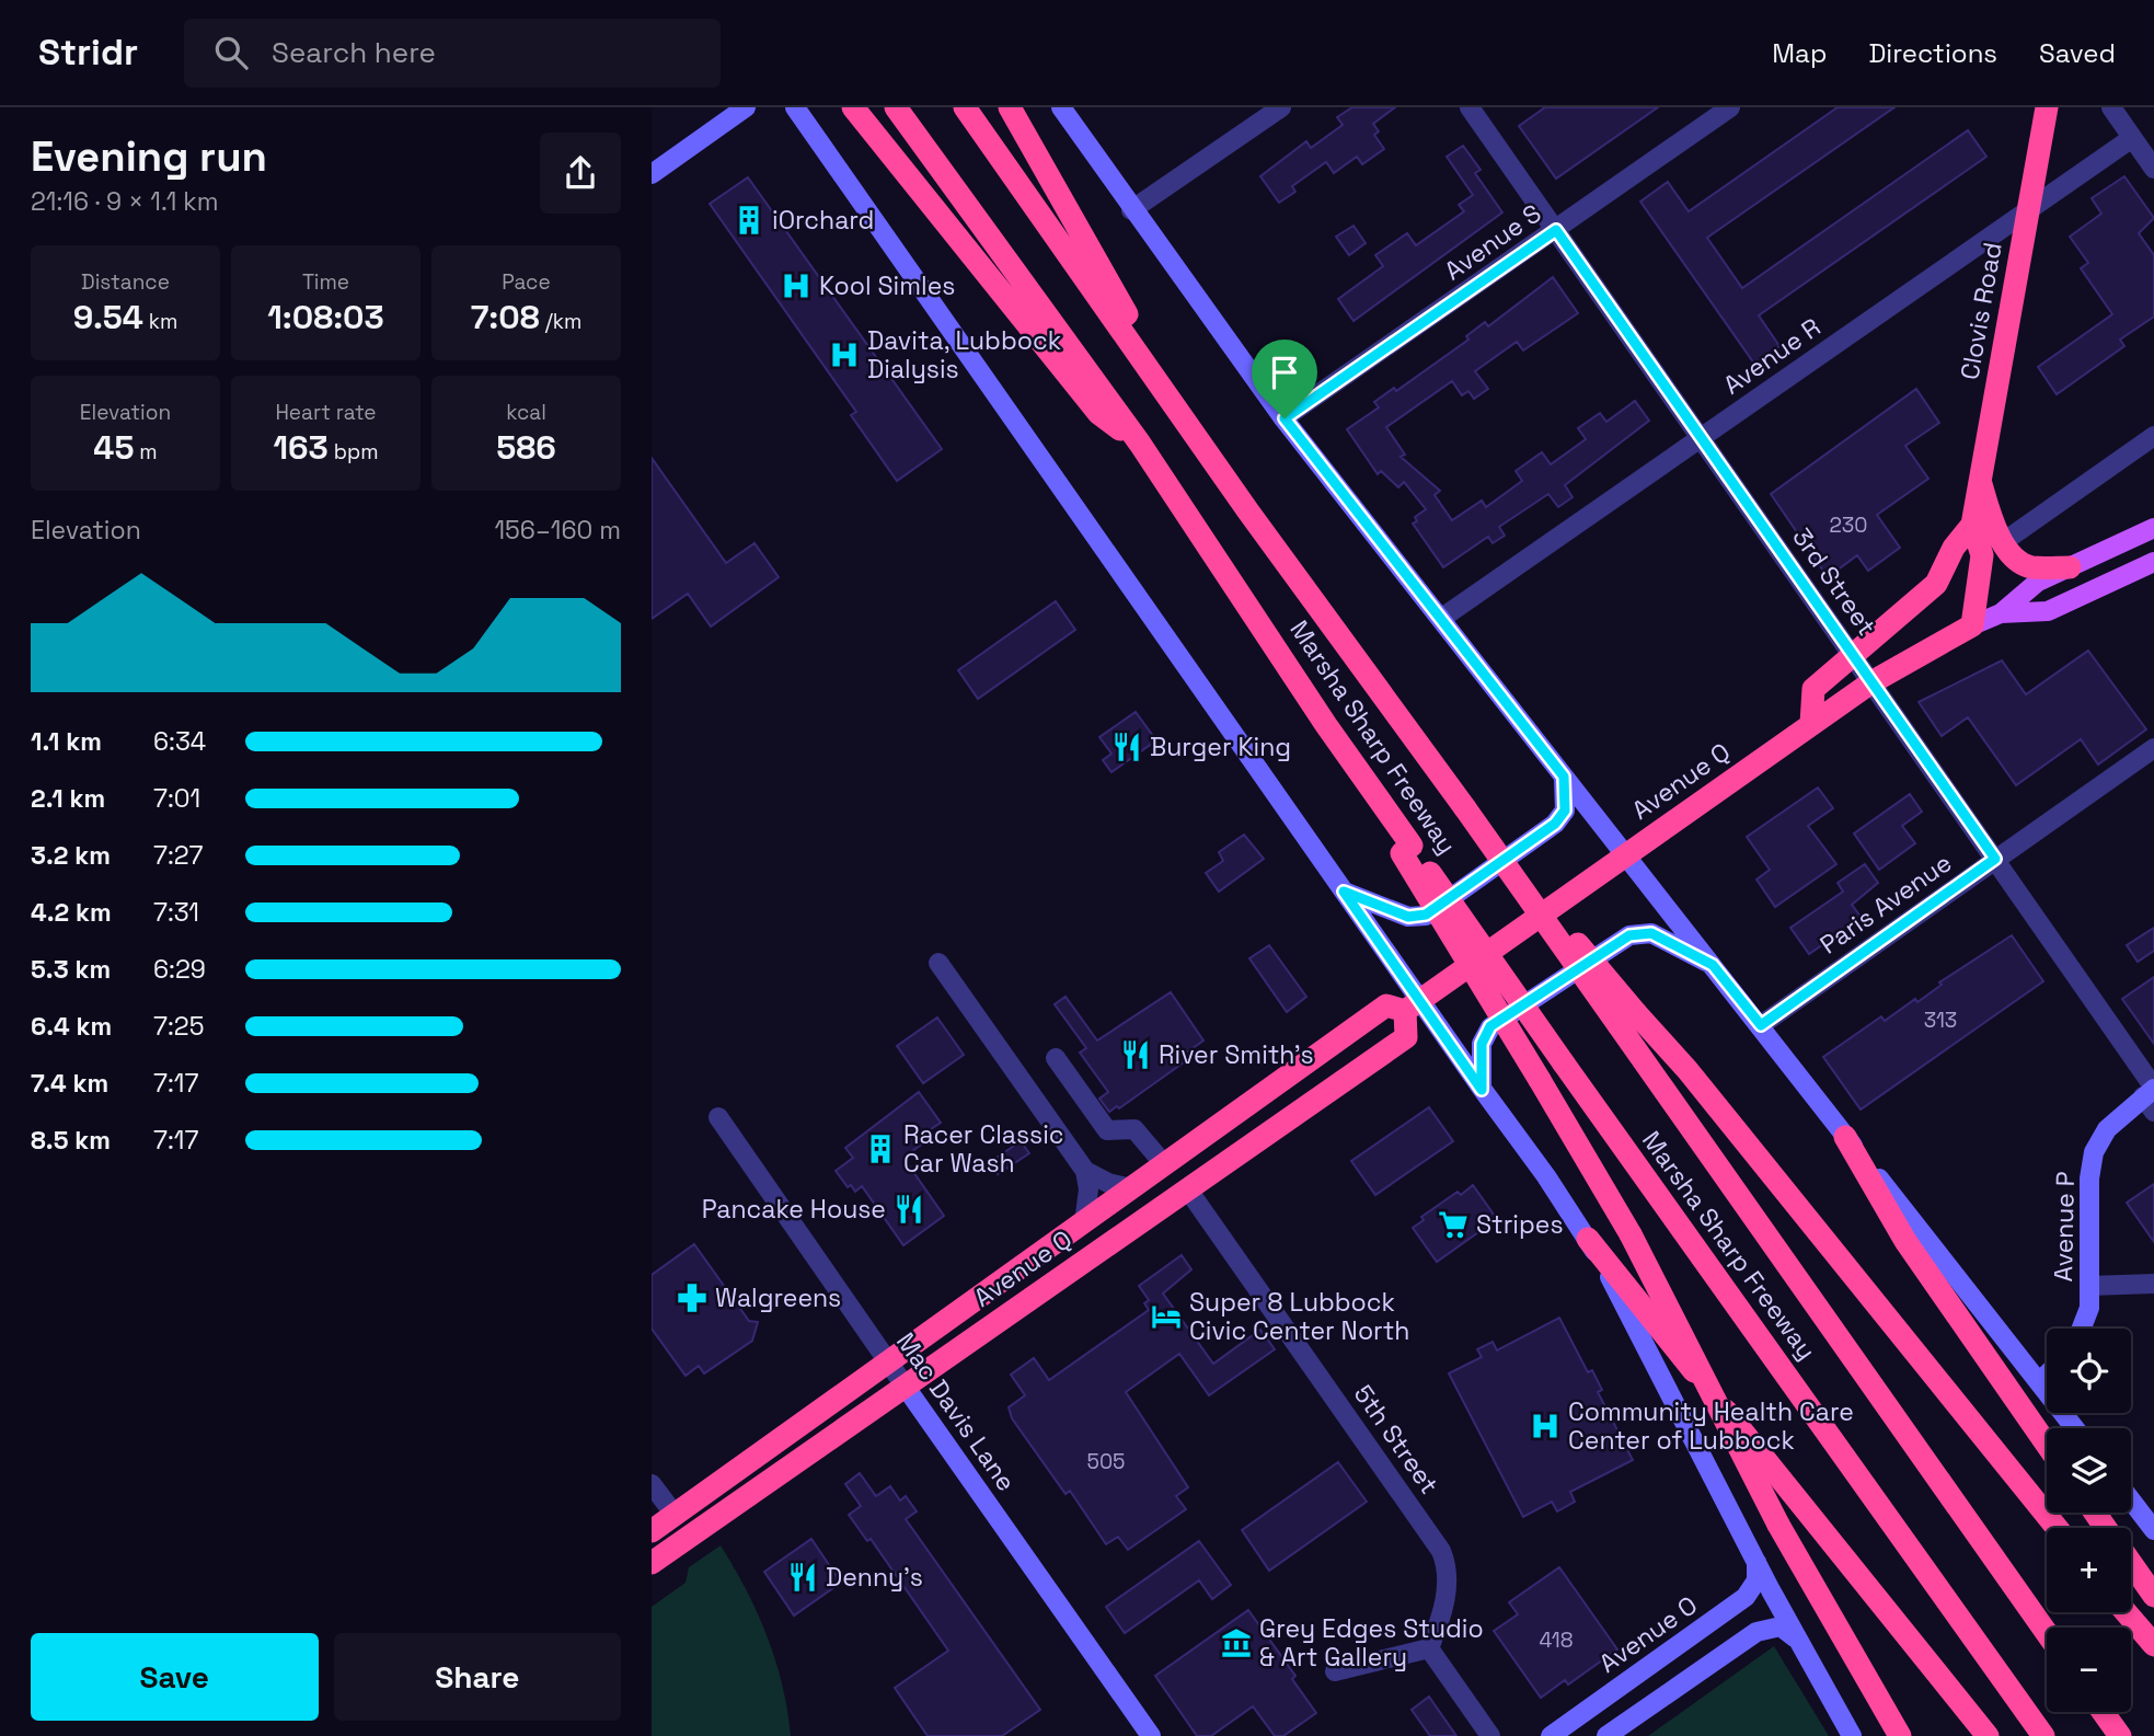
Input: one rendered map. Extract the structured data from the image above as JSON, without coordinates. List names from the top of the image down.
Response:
{
  "streets": {
    "highway": ["Clovis Road", "Marsha Sharp Freeway", "Avenue Q"],
    "main road": ["Avenue P", "Mac Davis Lane", "Avenue O"],
    "street": [
      "Avenue S",
      "Avenue R",
      "3rd Street",
      "Paris Avenue",
      "5th Street"
    ]
  },
  "crossings": [
    ["Avenue S", "3rd Street"],
    ["Clovis Road", "Avenue R"],
    ["Clovis Road", "3rd Street"],
    ["Clovis Road", "Avenue Q"],
    ["Avenue R", "3rd Street"],
    ["3rd Street", "Avenue Q"],
    ["3rd Street", "Paris Avenue"],
    ["3rd Street", "Avenue P"],
    ["Avenue Q", "Mac Davis Lane"],
    ["Avenue Q", "5th Street"]
  ],
  "places": {
    "building": ["iOrchard", "Racer Classic Car Wash"],
    "hospital": ["Kool Simles", "Davita, Lubbock Dialysis", "Community Health Care Center of Lubbock"],
    "restaurant": [
      "Burger King",
      "River Smith's",
      "Pancake House",
      "Denny's"
    ],
    "supermarket": ["Stripes"],
    "pharmacy": ["Walgreens"],
    "hotel": ["Super 8 Lubbock Civic Center North"],
    "museum": ["Grey Edges Studio & Art Gallery"]
  },
  "house_numbers": [
    "230",
    "313",
    "505",
    "418"
  ],
  "page": {
    "header": "Stridr",
    "search": "Search here",
    "nav": ["Map", "Directions", "Saved"],
    "heading": ["Evening run", "21:16 · 9 × 1.1 km"],
    "stats": [
      ["Distance", "9.54 km"],
      ["Time", "1:08:03"],
      ["Pace", "7:08 /km"],
      ["Elevation", "45 m"],
      ["Heart rate", "163 bpm"],
      ["kcal", "586"]
    ],
    "chart": ["Elevation", "156–160 m"],
    "list": [
      {
        "name": "1.1 km",
        "note": "6:34"
      },
      {
        "name": "2.1 km",
        "note": "7:01"
      },
      {
        "name": "3.2 km",
        "note": "7:27"
      },
      {
        "name": "4.2 km",
        "note": "7:31"
      },
      {
        "name": "5.3 km",
        "note": "6:29"
      },
      {
        "name": "6.4 km",
        "note": "7:25"
      },
      {
        "name": "7.4 km",
        "note": "7:17"
      },
      {
        "name": "8.5 km",
        "note": "7:17"
      }
    ],
    "map_buttons": ["+", "−"],
    "buttons": ["Save", "Share"]
  }
}
